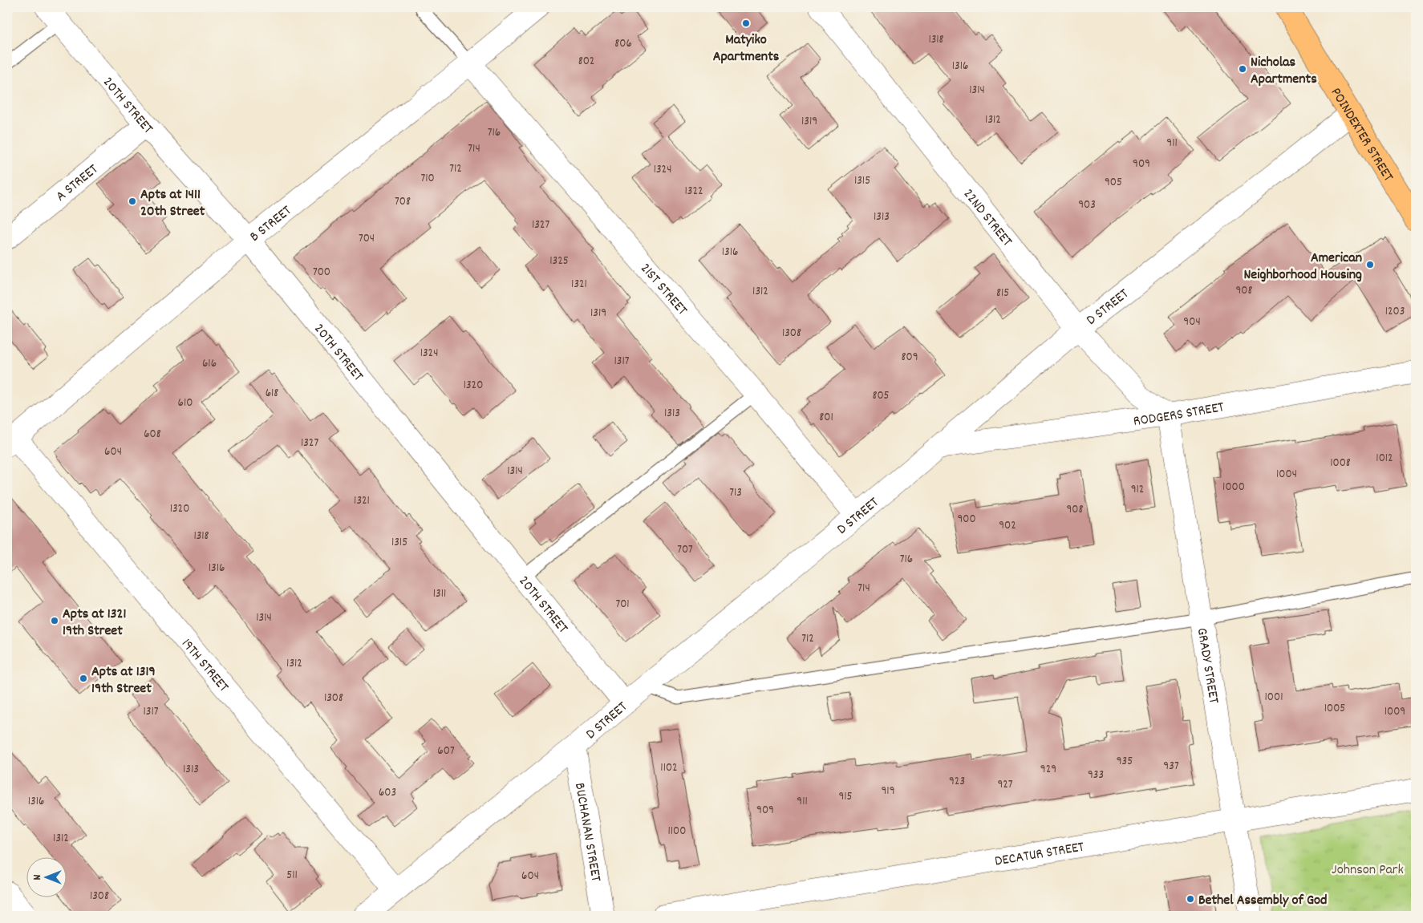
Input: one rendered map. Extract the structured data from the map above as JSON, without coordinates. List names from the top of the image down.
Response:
{
  "streets": {
    "main road": ["POINDEXTER STREET"],
    "street": [
      "20TH STREET",
      "A STREET",
      "22ND STREET",
      "B STREET",
      "21ST STREET",
      "D STREET",
      "RODGERS STREET",
      "19TH STREET",
      "GRADY STREET",
      "BUCHANAN STREET",
      "DECATUR STREET"
    ]
  },
  "crossings": [
    ["20TH STREET", "A STREET"],
    ["20TH STREET", "B STREET"],
    ["20TH STREET", "D STREET"],
    ["POINDEXTER STREET", "D STREET"],
    ["22ND STREET", "D STREET"],
    ["22ND STREET", "RODGERS STREET"],
    ["22ND STREET", "GRADY STREET"],
    ["B STREET", "21ST STREET"],
    ["B STREET", "19TH STREET"],
    ["21ST STREET", "D STREET"],
    ["D STREET", "RODGERS STREET"],
    ["D STREET", "19TH STREET"],
    ["D STREET", "BUCHANAN STREET"],
    ["RODGERS STREET", "GRADY STREET"],
    ["GRADY STREET", "DECATUR STREET"]
  ],
  "parks": ["Johnson Park"],
  "places": [
    "Matyiko Apartments",
    "Nicholas Apartments",
    "Apts at 1411 20th Street",
    "American Neighborhood Housing",
    "Apts at 1321 19th Street",
    "Apts at 1319 19th Street",
    "Bethel Assembly of God"
  ],
  "house_numbers": [
    "1318",
    "806",
    "802",
    "1316",
    "1314",
    "1312",
    "1319",
    "716",
    "911",
    "714",
    "909",
    "712",
    "1324",
    "710",
    "1315",
    "905",
    "1322",
    "708",
    "903",
    "1313",
    "1327",
    "704",
    "1316",
    "1325",
    "700",
    "1321",
    "908",
    "1312",
    "815",
    "1203",
    "1319",
    "904",
    "1308",
    "1324",
    "809",
    "1317",
    "616",
    "1320",
    "618",
    "805",
    "610",
    "1313",
    "801",
    "608",
    "1327",
    "604",
    "1012",
    "1008",
    "1314",
    "1004",
    "1000",
    "912",
    "713",
    "1321",
    "1320",
    "908",
    "900",
    "902",
    "1318",
    "1315",
    "707",
    "716",
    "1316",
    "714",
    "1311",
    "701",
    "1314",
    "712",
    "1312",
    "1001",
    "1308",
    "1005",
    "1317",
    "1009",
    "607",
    "935",
    "937",
    "1102",
    "1313",
    "929",
    "933",
    "923",
    "927",
    "919",
    "603",
    "915",
    "1316",
    "911",
    "909",
    "1100",
    "1312",
    "511",
    "604",
    "1308"
  ],
  "north": "left"
}
